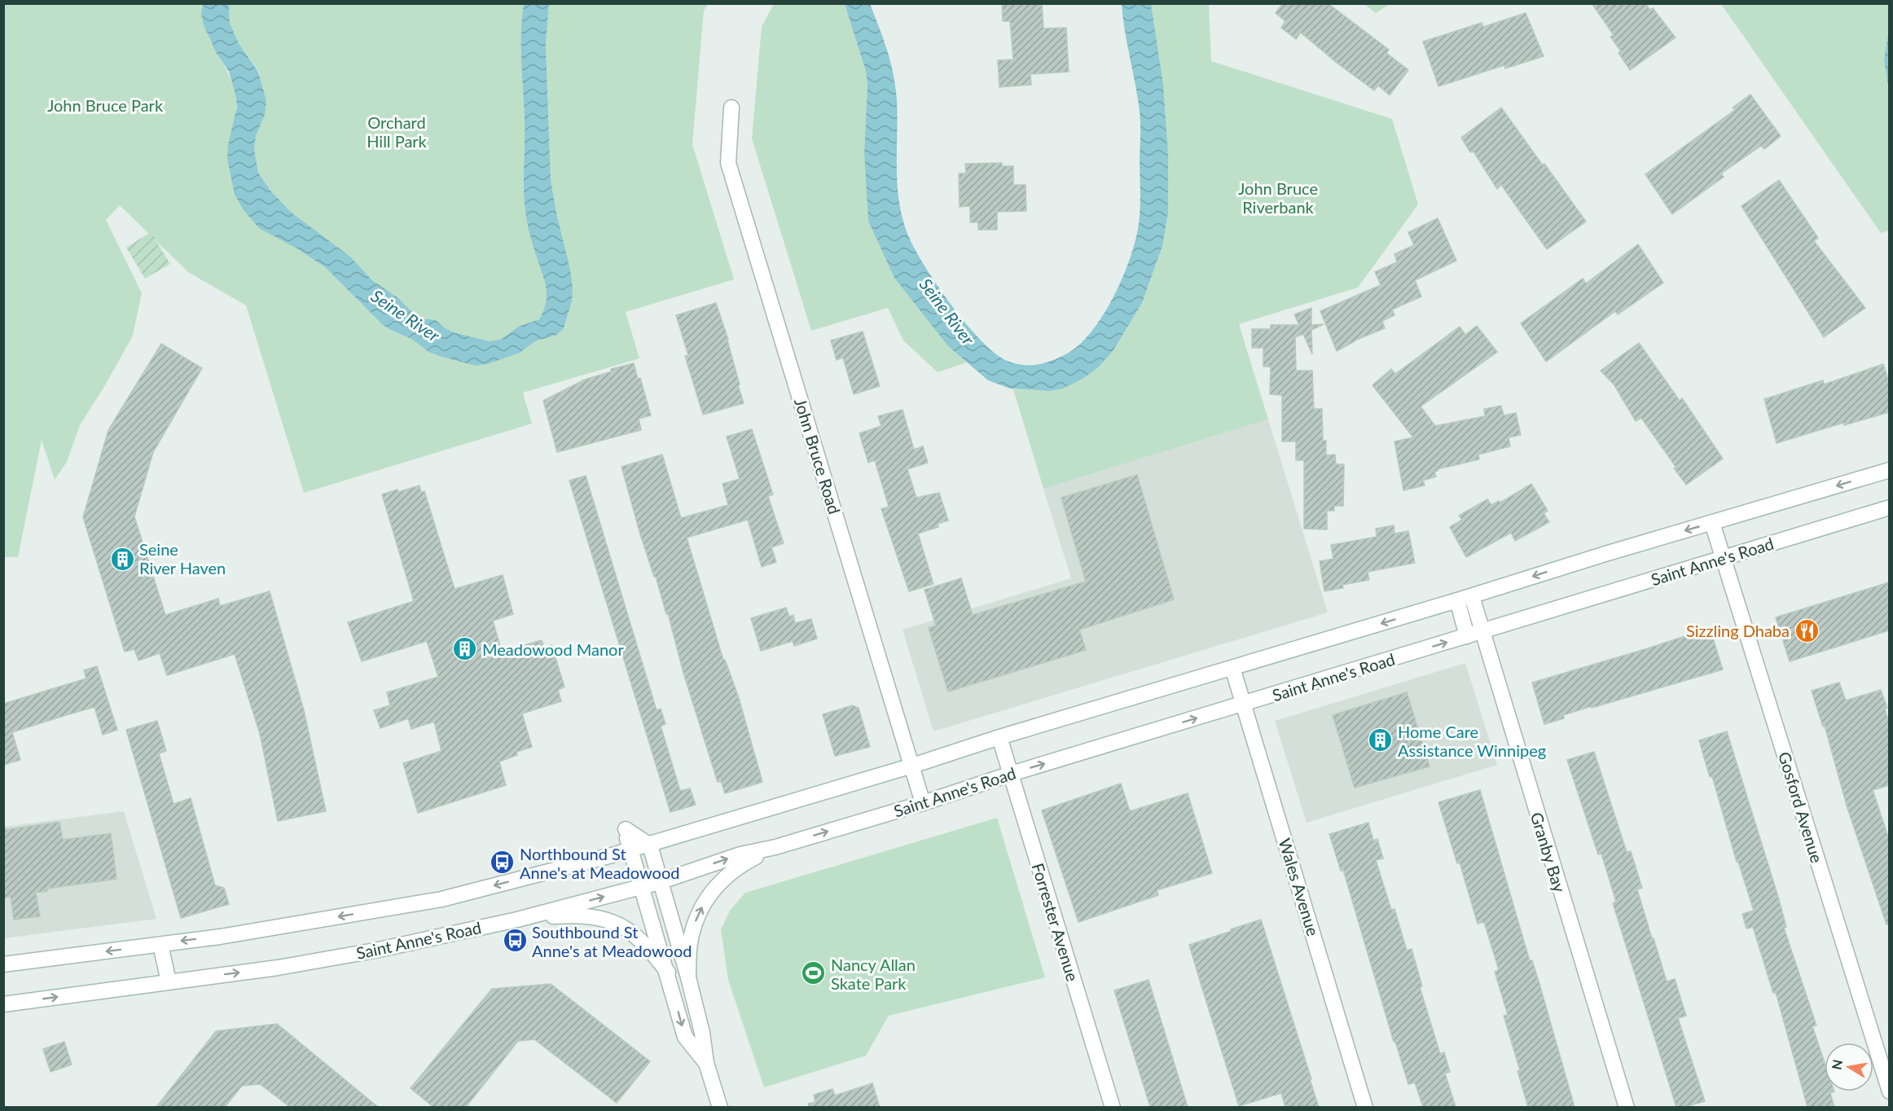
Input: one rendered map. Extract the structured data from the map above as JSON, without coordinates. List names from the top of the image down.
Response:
{
  "streets": {
    "main road": [
      "John Bruce Road",
      "Saint Anne's Road",
      "Gosford Avenue",
      "Granby Bay",
      "Wales Avenue",
      "Forrester Avenue"
    ]
  },
  "crossings": [
    ["John Bruce Road", "Saint Anne's Road"],
    ["Saint Anne's Road", "Gosford Avenue"],
    ["Saint Anne's Road", "Granby Bay"],
    ["Saint Anne's Road", "Wales Avenue"],
    ["Saint Anne's Road", "Forrester Avenue"]
  ],
  "water": ["Seine River"],
  "parks": ["John Bruce Park", "Orchard Hill Park", "John Bruce Riverbank"],
  "places": {
    "building": ["Seine River Haven", "Meadowood Manor", "Home Care Assistance Winnipeg"],
    "restaurant": ["Sizzling Dhaba"],
    "bus stop": ["Northbound St Anne's at Meadowood", "Southbound St Anne's at Meadowood"],
    "sports": ["Nancy Allan Skate Park"]
  },
  "north": "left"
}
